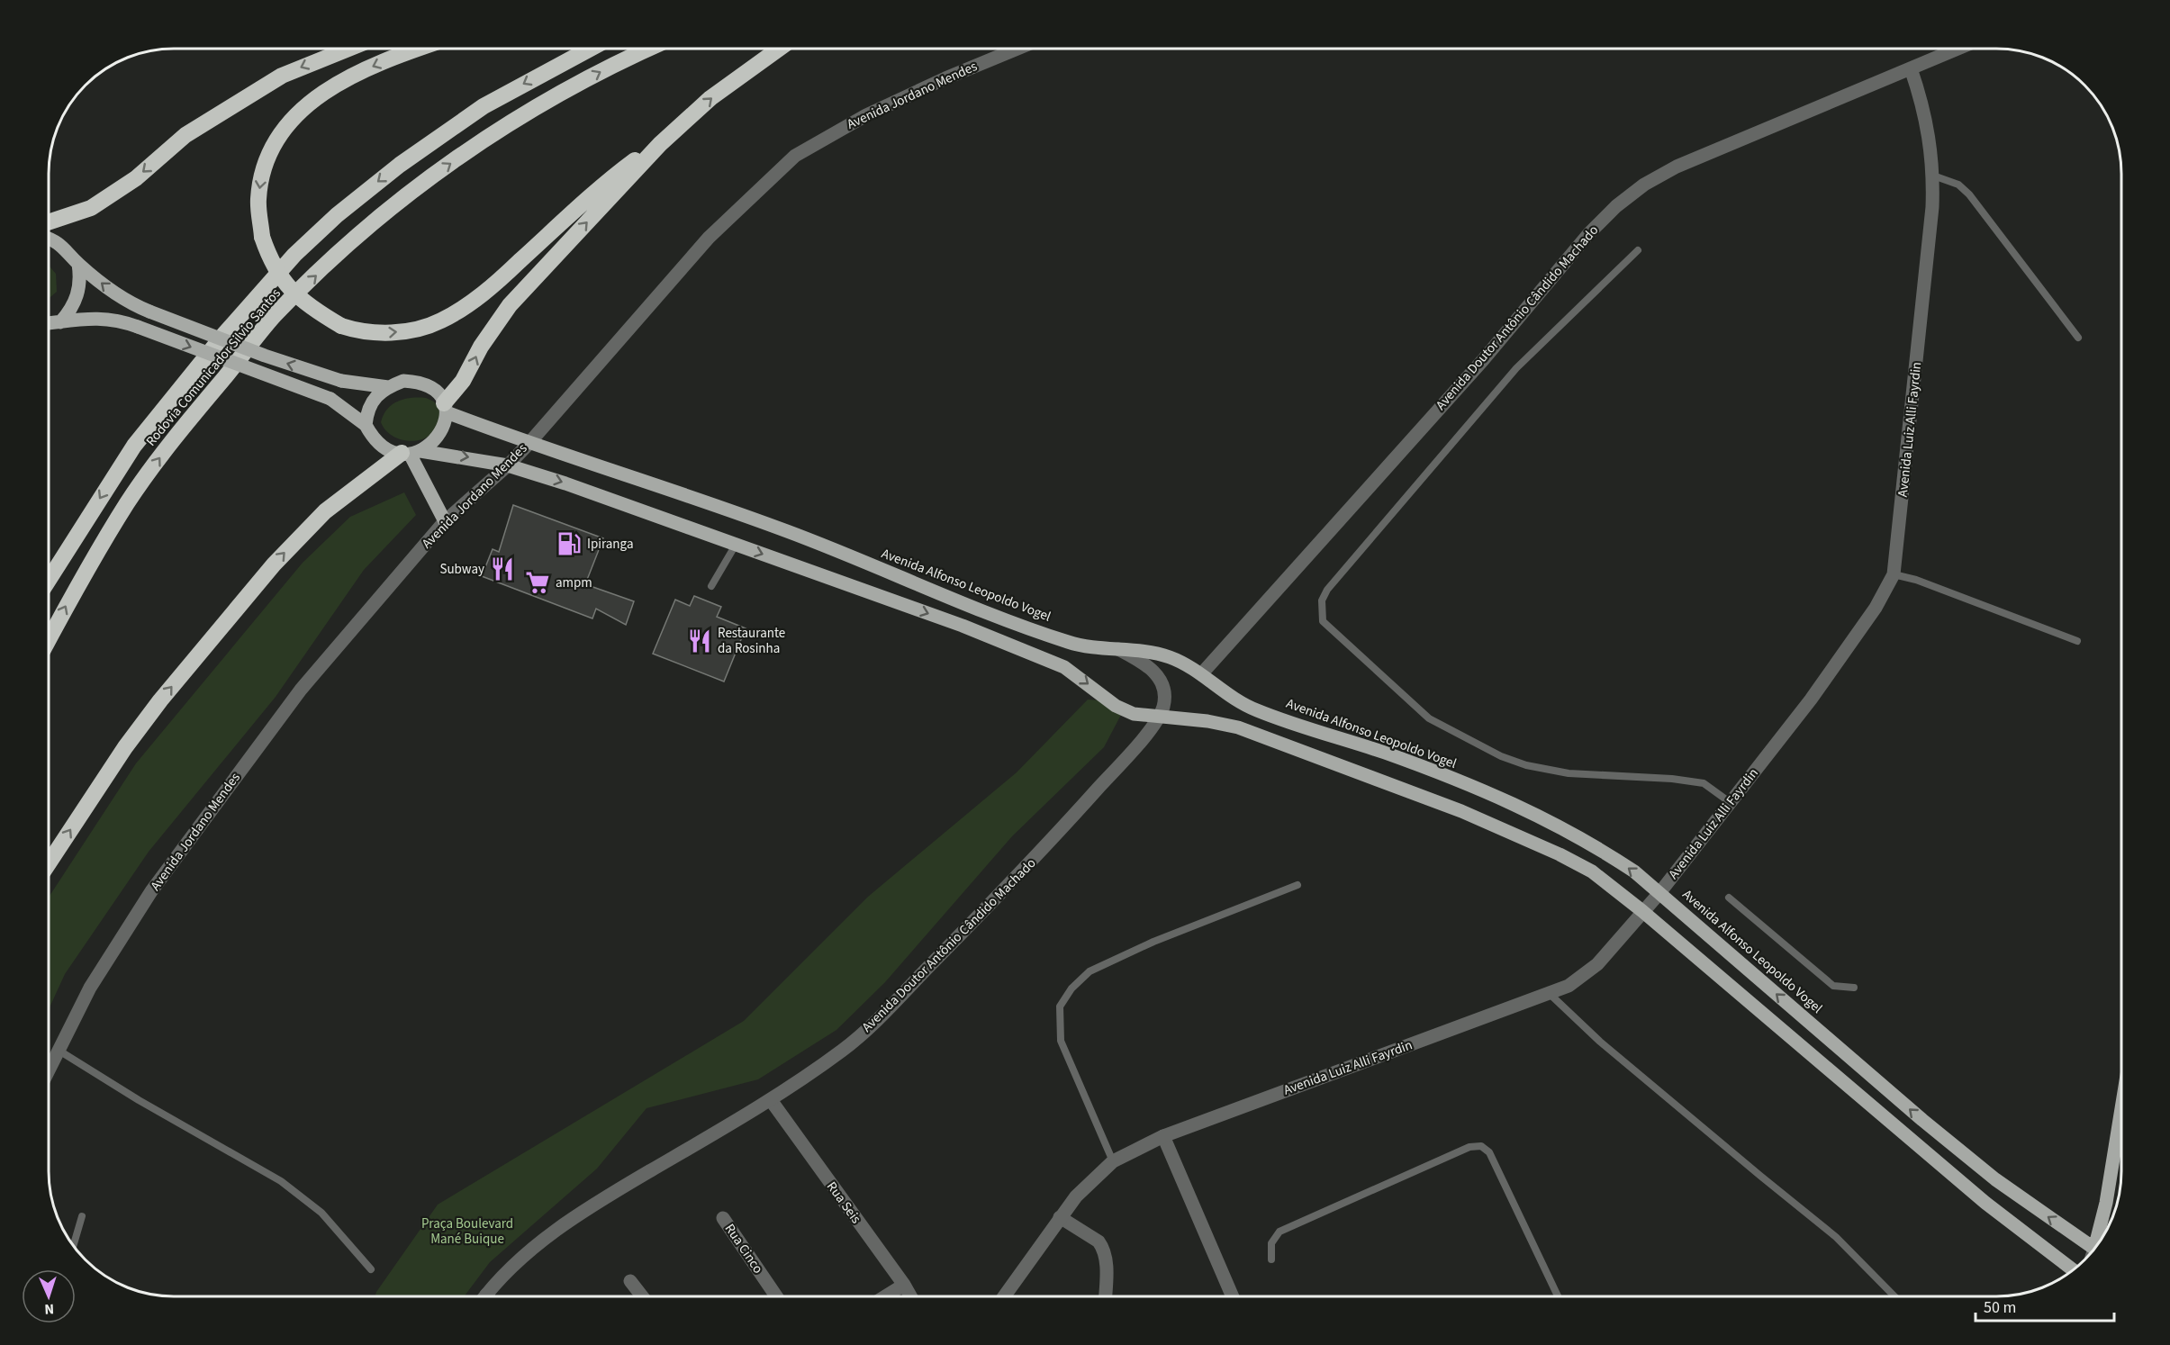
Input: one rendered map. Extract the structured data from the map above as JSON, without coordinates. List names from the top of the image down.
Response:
{
  "streets": {
    "highway": ["Rodovia Comunicador Silvio Santos"],
    "main road": ["Avenida Alfonso Leopoldo Vogel"],
    "street": [
      "Avenida Jordano Mendes",
      "Avenida Doutor Antônio Cândido Machado",
      "Avenida Luiz Alli Fayrdin",
      "Rua Seis",
      "Rua Cinco"
    ]
  },
  "crossings": [
    ["Avenida Jordano Mendes", "Avenida Alfonso Leopoldo Vogel"],
    ["Avenida Doutor Antônio Cândido Machado", "Avenida Luiz Alli Fayrdin"],
    ["Avenida Doutor Antônio Cândido Machado", "Avenida Alfonso Leopoldo Vogel"],
    ["Avenida Doutor Antônio Cândido Machado", "Rua Seis"],
    ["Avenida Luiz Alli Fayrdin", "Avenida Alfonso Leopoldo Vogel"]
  ],
  "parks": ["Praça Boulevard Mané Buique"],
  "places": {
    "fuel station": ["Ipiranga"],
    "restaurant": ["Subway", "Restaurante da Rosinha"],
    "supermarket": ["ampm"]
  },
  "scale_bar": "50 m",
  "north": "bottom"
}
